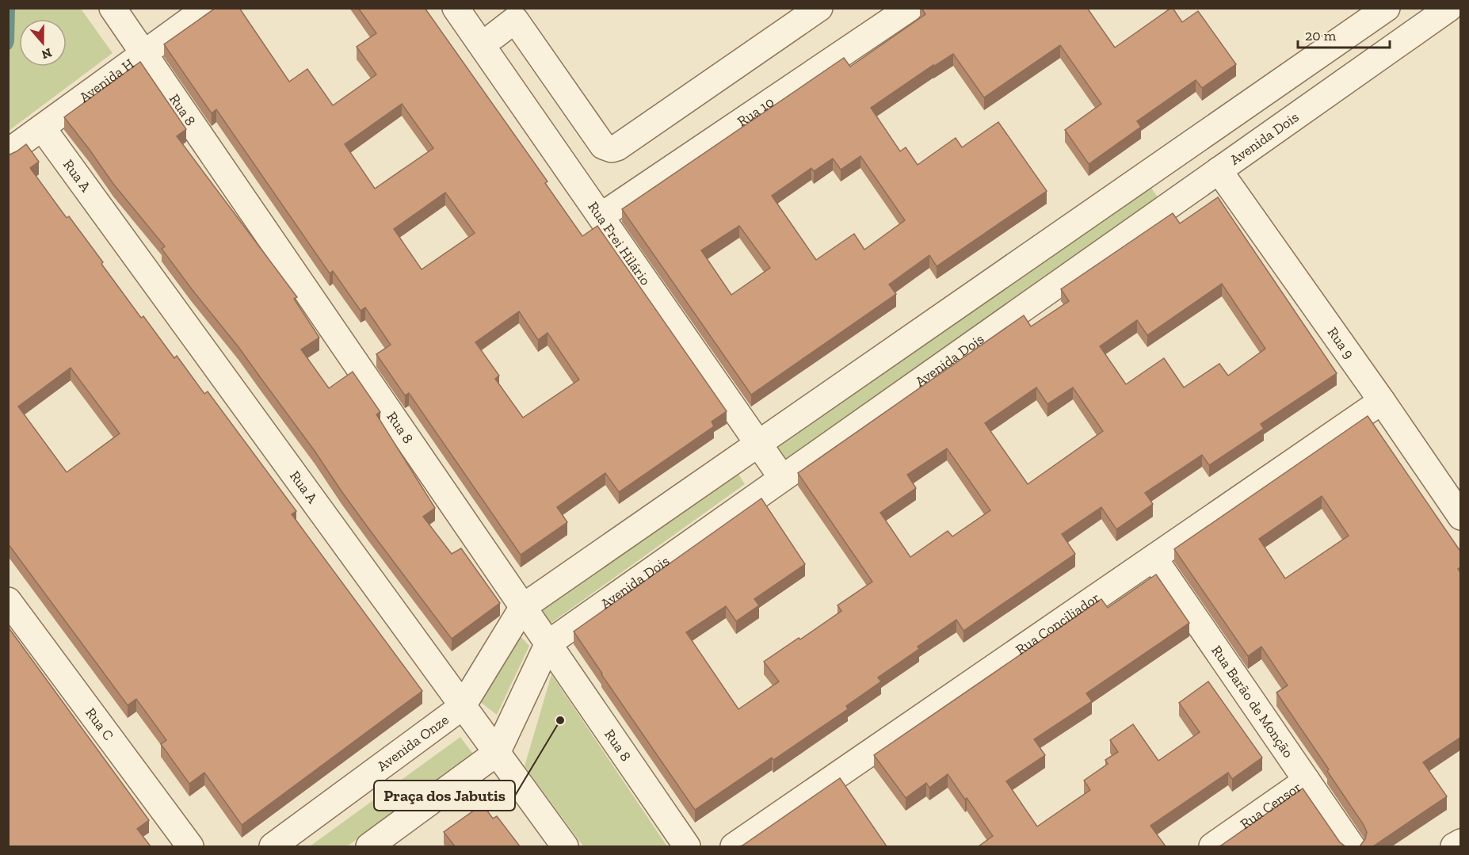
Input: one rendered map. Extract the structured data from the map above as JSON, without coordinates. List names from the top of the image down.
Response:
{
  "streets": {
    "street": [
      "Avenida H",
      "Rua 8",
      "Rua 10",
      "Avenida Dois",
      "Rua A",
      "Rua Frei Hilário",
      "Rua 9",
      "Rua Conciliador",
      "Rua Barão de Monção",
      "Rua C",
      "Avenida Onze",
      "Rua Censor"
    ]
  },
  "crossings": [
    ["Avenida H", "Rua 8"],
    ["Avenida H", "Rua A"],
    ["Rua 8", "Avenida Dois"],
    ["Rua 10", "Rua Frei Hilário"],
    ["Avenida Dois", "Rua A"],
    ["Avenida Dois", "Rua Frei Hilário"],
    ["Avenida Dois", "Rua 9"],
    ["Rua A", "Avenida Onze"],
    ["Rua 9", "Rua Conciliador"],
    ["Rua Conciliador", "Rua Barão de Monção"],
    ["Rua Barão de Monção", "Rua Censor"]
  ],
  "places": ["Praça dos Jabutis"],
  "scale_bar": "20 m",
  "north": "bottom"
}
